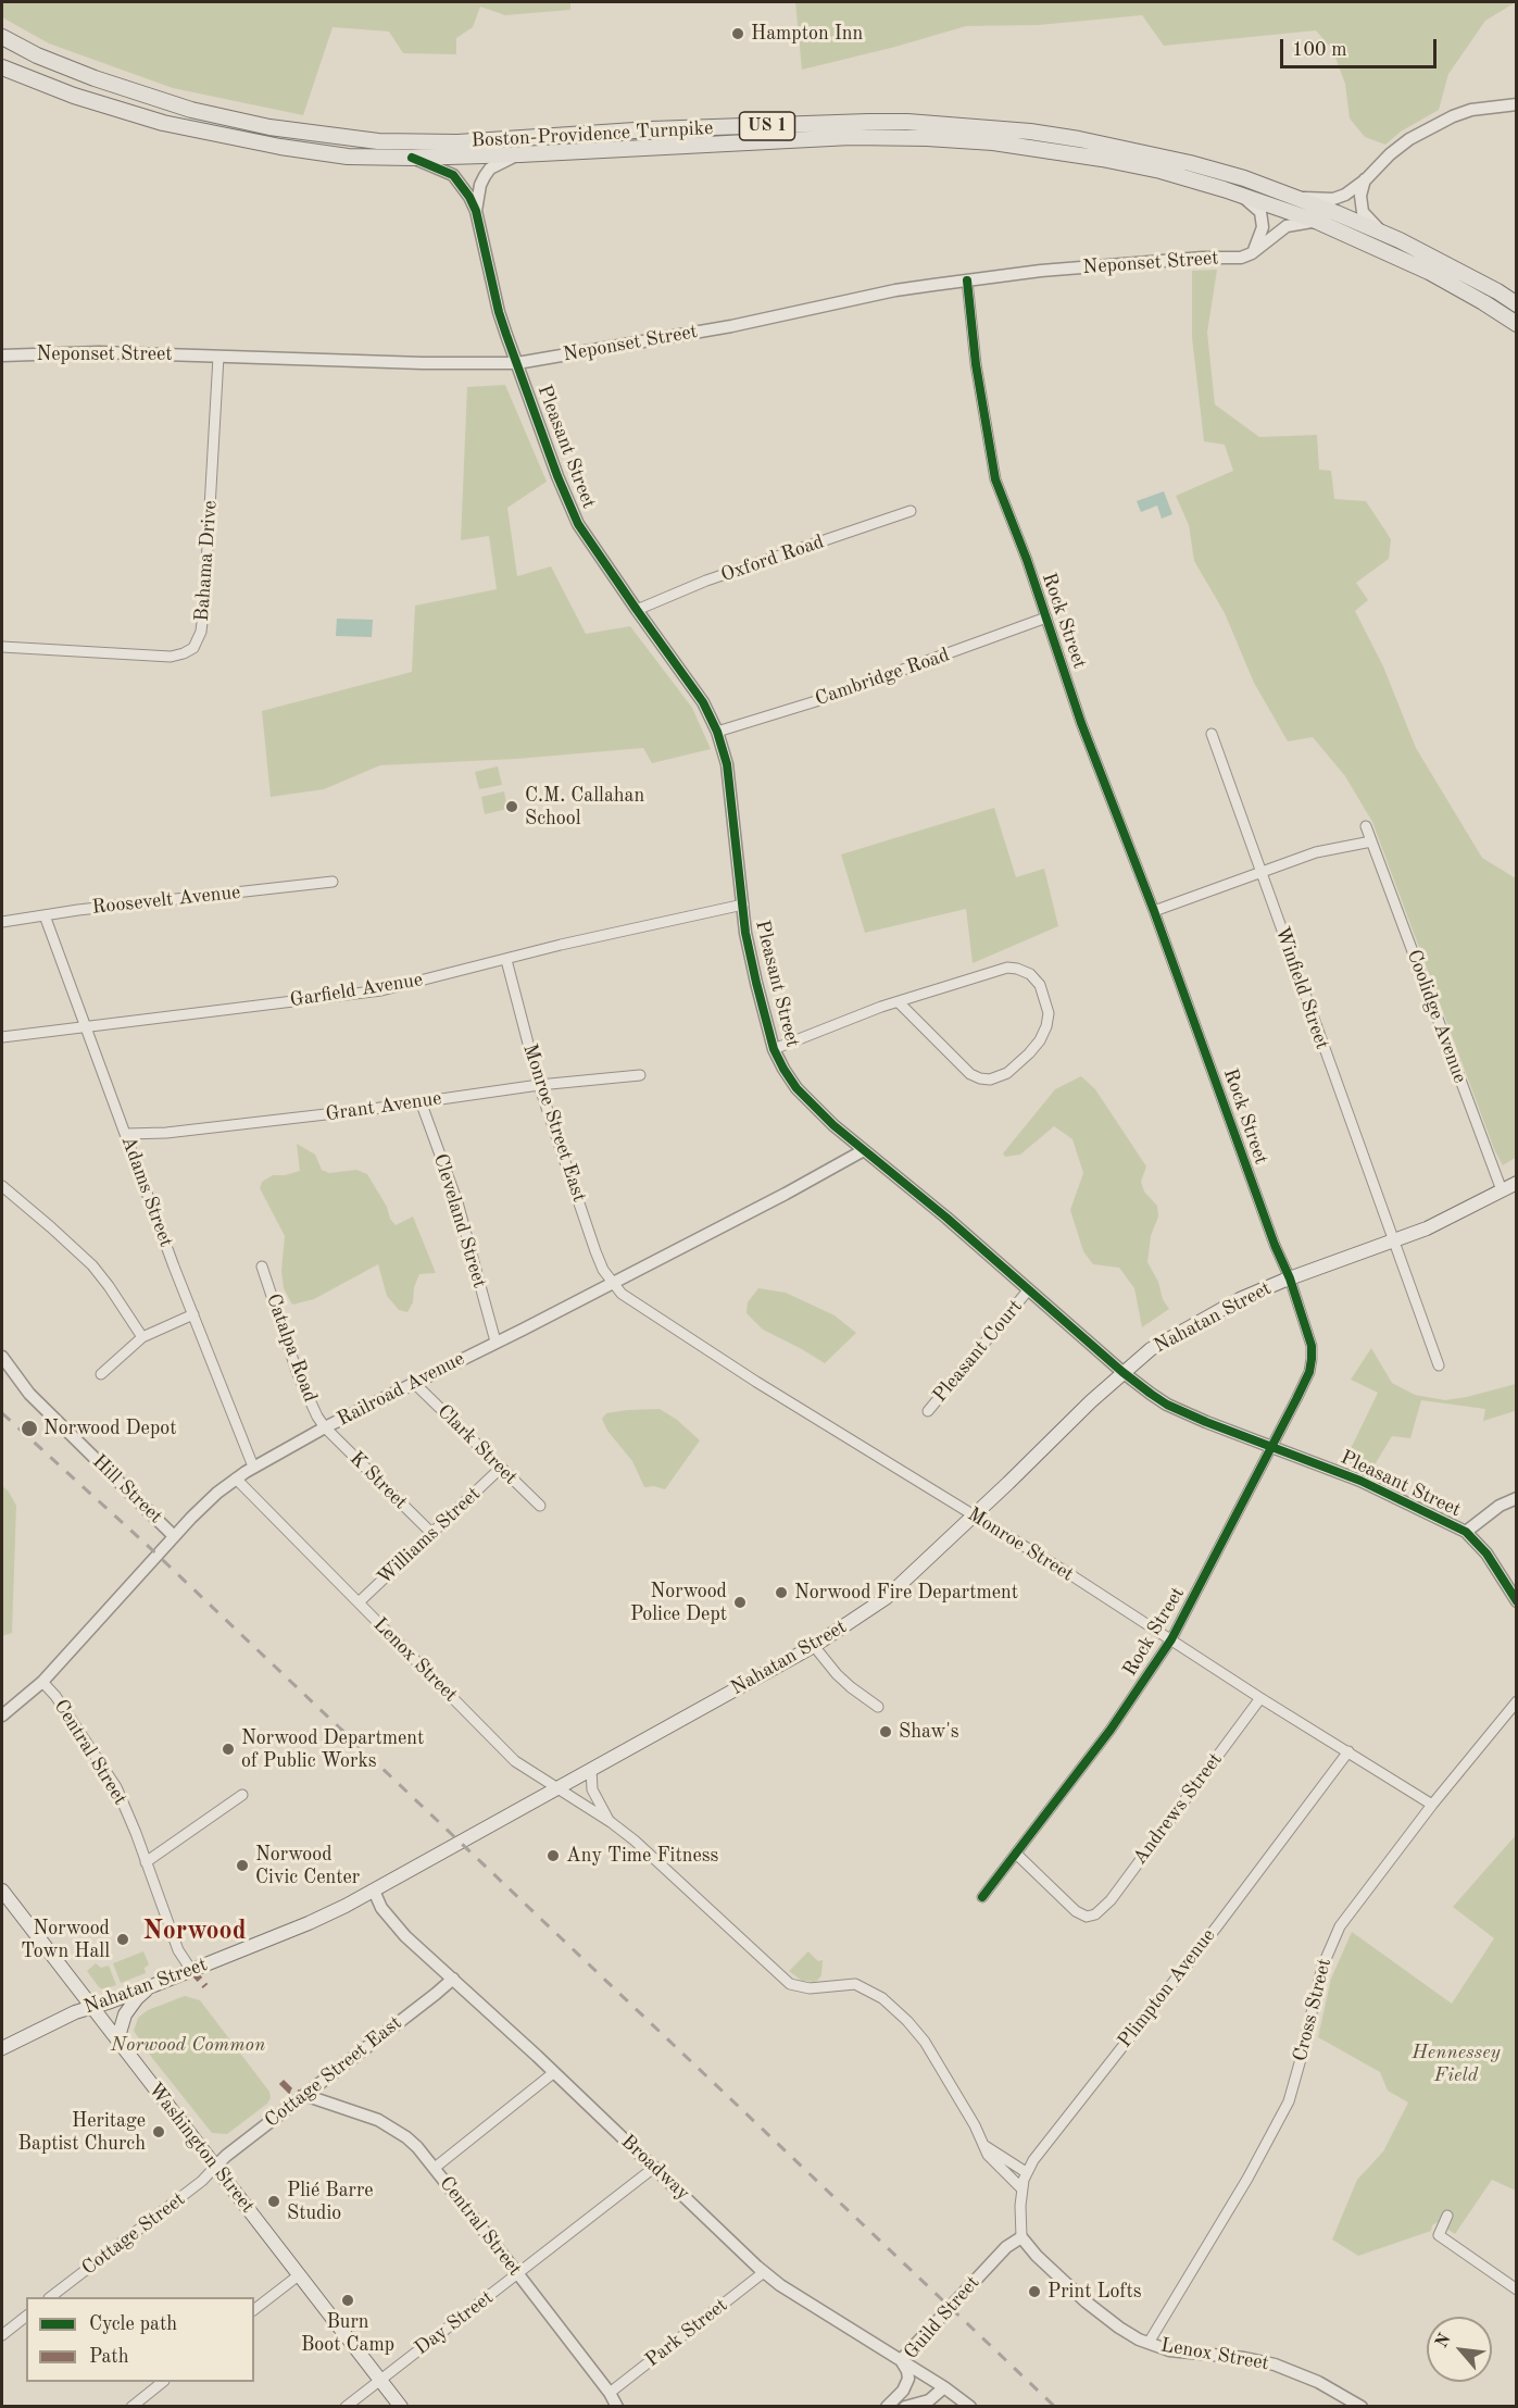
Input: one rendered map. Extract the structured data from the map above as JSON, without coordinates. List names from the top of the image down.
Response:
{
  "streets": {
    "main road": [
      "US 1",
      "Boston-Providence Turnpike",
      "Nahatan Street",
      "Washington Street"
    ],
    "street": [
      "Neponset Street",
      "Pleasant Street",
      "Oxford Road",
      "Bahama Drive",
      "Rock Street",
      "Cambridge Road",
      "Roosevelt Avenue",
      "Winfield Street",
      "Garfield Avenue",
      "Coolidge Avenue",
      "Grant Avenue",
      "Monroe Street East",
      "Adams Street",
      "Cleveland Street",
      "Catalpa Road",
      "Pleasant Court",
      "Railroad Avenue",
      "Clark Street",
      "K Street",
      "Hill Street",
      "Williams Street",
      "Monroe Street",
      "Lenox Street",
      "Central Street",
      "Andrews Street",
      "Plimpton Avenue",
      "Cross Street",
      "Cottage Street East",
      "Broadway",
      "Cottage Street",
      "Guild Street",
      "Day Street",
      "Park Street"
    ]
  },
  "crossings": [
    ["Boston-Providence Turnpike", "Pleasant Street"],
    ["Neponset Street", "Pleasant Street"],
    ["Neponset Street", "Bahama Drive"],
    ["Neponset Street", "Rock Street"],
    ["Pleasant Street", "Oxford Road"],
    ["Pleasant Street", "Rock Street"],
    ["Pleasant Street", "Cambridge Road"],
    ["Pleasant Street", "Garfield Avenue"],
    ["Pleasant Street", "Nahatan Street"],
    ["Pleasant Street", "Pleasant Court"],
    ["Pleasant Street", "Railroad Avenue"],
    ["Rock Street", "Cambridge Road"],
    ["Rock Street", "Nahatan Street"],
    ["Rock Street", "Monroe Street"],
    ["Rock Street", "Andrews Street"],
    ["Roosevelt Avenue", "Adams Street"],
    ["Winfield Street", "Nahatan Street"],
    ["Garfield Avenue", "Monroe Street East"],
    ["Garfield Avenue", "Adams Street"],
    ["Coolidge Avenue", "Nahatan Street"],
    ["Grant Avenue", "Monroe Street East"],
    ["Grant Avenue", "Adams Street"],
    ["Grant Avenue", "Cleveland Street"],
    ["Monroe Street East", "Railroad Avenue"],
    ["Monroe Street East", "Monroe Street"],
    ["Adams Street", "Railroad Avenue"],
    ["Cleveland Street", "Railroad Avenue"],
    ["Nahatan Street", "Monroe Street"],
    ["Nahatan Street", "Lenox Street"],
    ["Nahatan Street", "Central Street"],
    ["Nahatan Street", "Washington Street"],
    ["Nahatan Street", "Broadway"],
    ["Catalpa Road", "Railroad Avenue"],
    ["Catalpa Road", "K Street"],
    ["Railroad Avenue", "Clark Street"],
    ["Railroad Avenue", "K Street"],
    ["Railroad Avenue", "Hill Street"],
    ["Railroad Avenue", "Monroe Street"],
    ["Railroad Avenue", "Lenox Street"],
    ["Railroad Avenue", "Central Street"],
    ["Clark Street", "Williams Street"],
    ["K Street", "Williams Street"],
    ["Williams Street", "Lenox Street"],
    ["Monroe Street", "Andrews Street"],
    ["Monroe Street", "Plimpton Avenue"],
    ["Monroe Street", "Cross Street"],
    ["Lenox Street", "Plimpton Avenue"],
    ["Lenox Street", "Cross Street"],
    ["Lenox Street", "Guild Street"],
    ["Central Street", "Cottage Street East"],
    ["Central Street", "Day Street"],
    ["Central Street", "Park Street"],
    ["Plimpton Avenue", "Guild Street"],
    ["Cottage Street East", "Washington Street"],
    ["Cottage Street East", "Broadway"],
    ["Cottage Street East", "Cottage Street"],
    ["Washington Street", "Cottage Street"],
    ["Washington Street", "Day Street"],
    ["Broadway", "Guild Street"],
    ["Broadway", "Day Street"],
    ["Broadway", "Park Street"]
  ],
  "districts": ["Norwood"],
  "parks": ["Norwood Common", "Hennessey Field"],
  "places": [
    "Hampton Inn",
    "C.M. Callahan School",
    "Norwood Depot",
    "Norwood Fire Department",
    "Norwood Police Dept",
    "Shaw's",
    "Norwood Department of Public Works",
    "Any Time Fitness",
    "Norwood Civic Center",
    "Norwood Town Hall",
    "Heritage Baptist Church",
    "Plié Barre Studio",
    "Print Lofts",
    "Burn Boot Camp"
  ],
  "legend": ["Cycle path", "Path"],
  "scale_bar": "100 m",
  "north": "top left"
}
